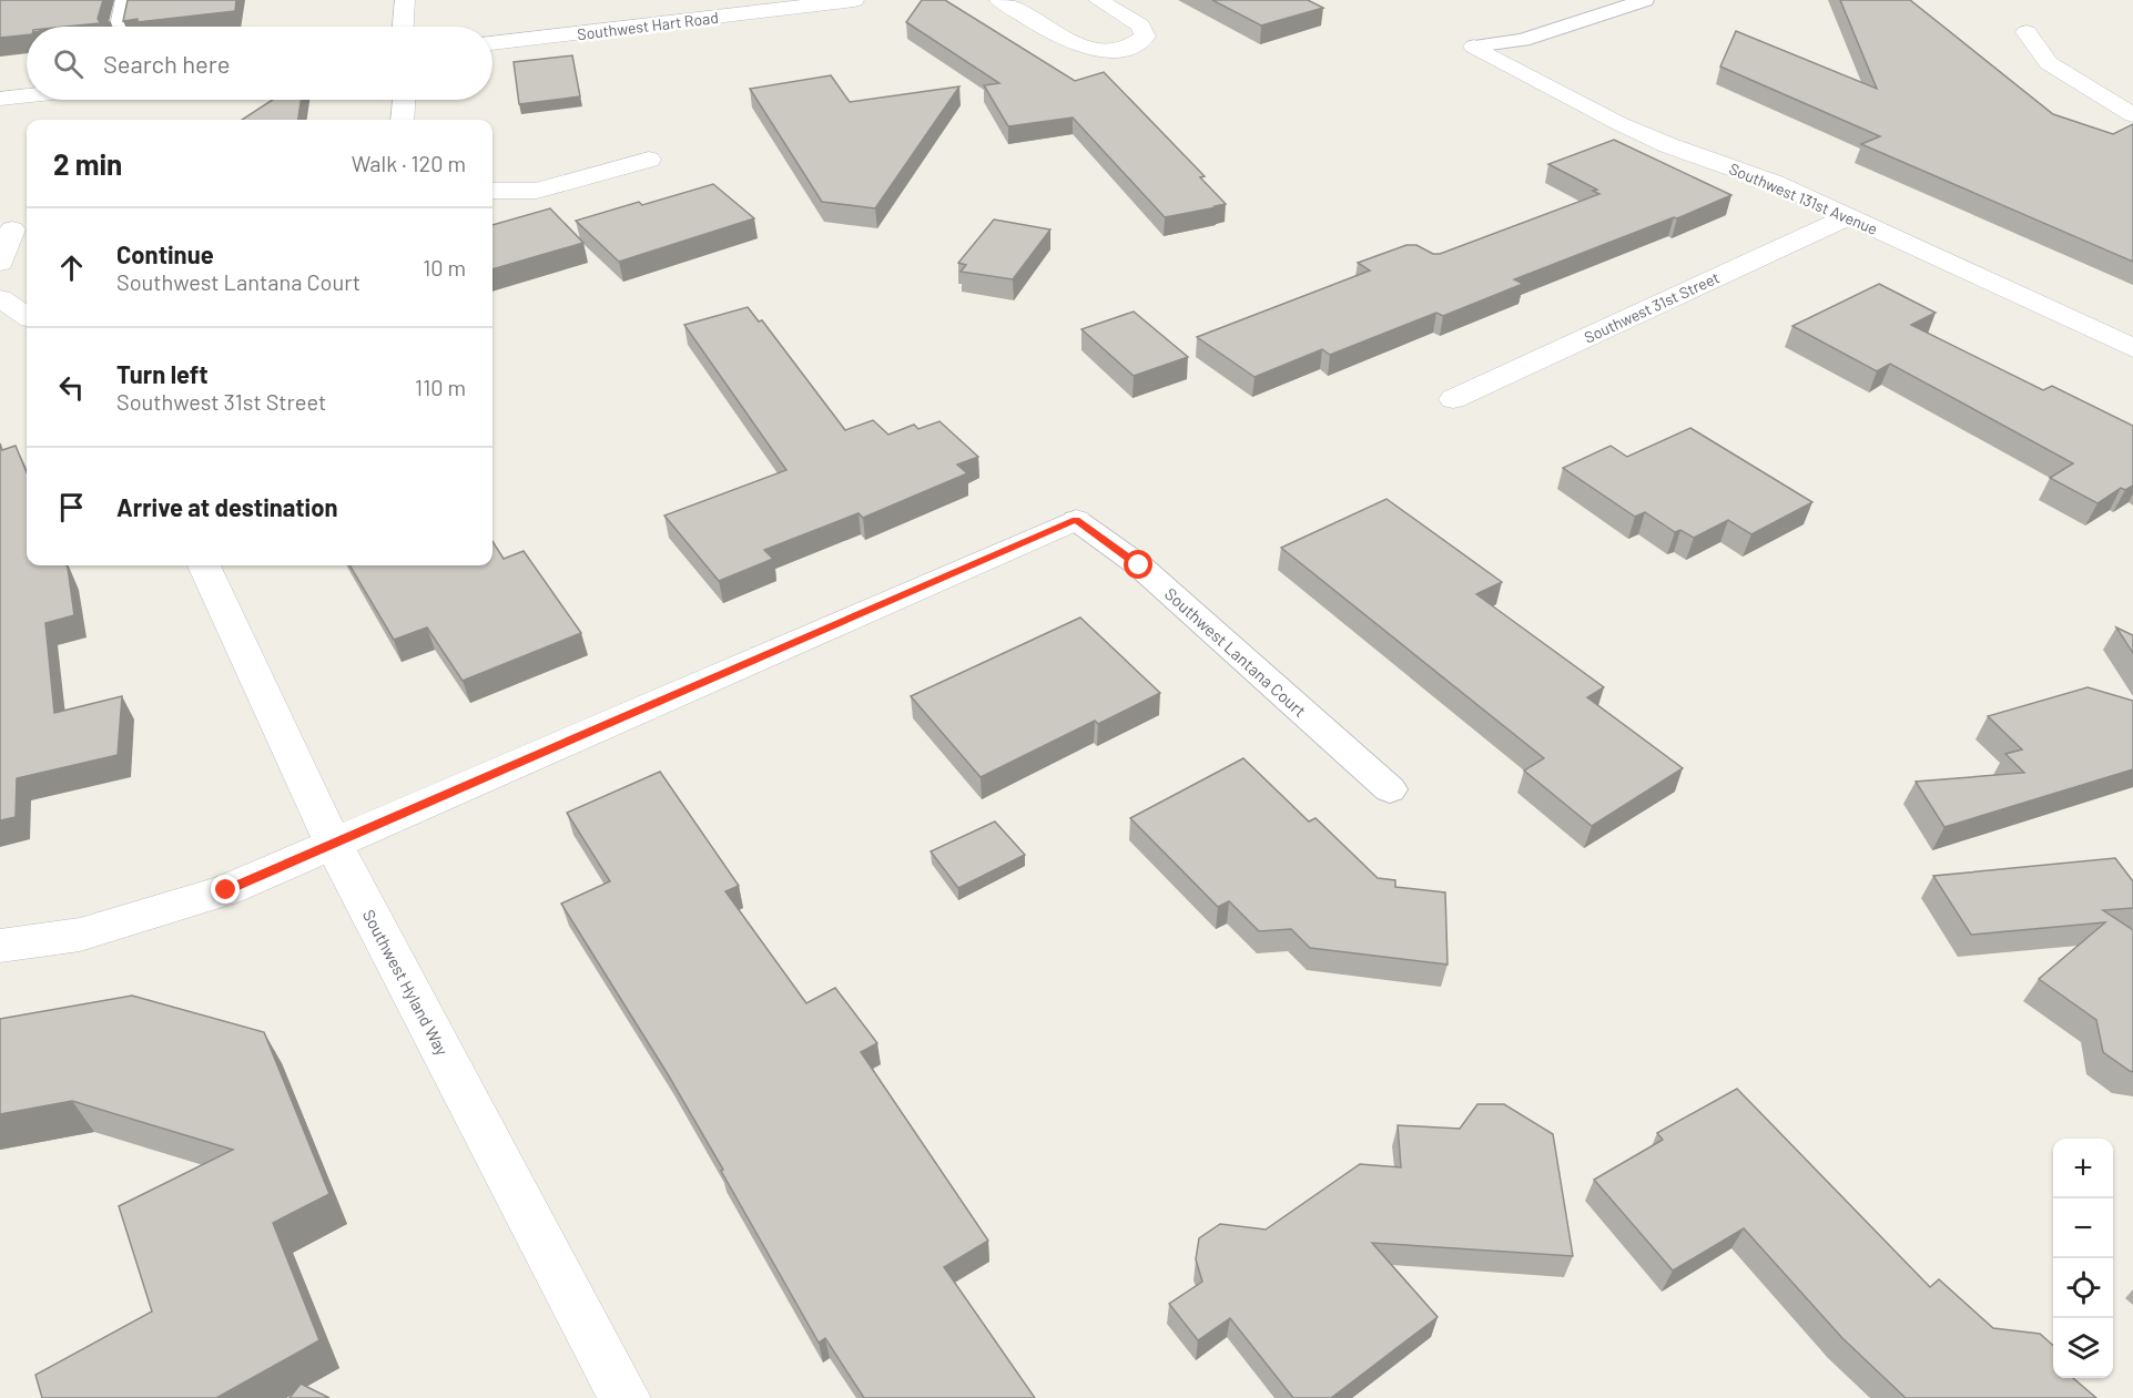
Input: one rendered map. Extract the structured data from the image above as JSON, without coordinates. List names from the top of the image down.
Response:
{
  "streets": {
    "street": [
      "Southwest Hart Road",
      "Southwest 131st Avenue",
      "Southwest 31st Street",
      "Southwest Hyland Way"
    ],
    "lane": ["Southwest Lantana Court"]
  },
  "crossings": [
    ["Southwest 131st Avenue", "Southwest 31st Street"]
  ],
  "page": {
    "search": "Search here",
    "heading": ["2 min", "Walk · 120 m"],
    "list": [
      ["Continue", "Southwest Lantana Court", "10 m"],
      ["Turn left", "Southwest 31st Street", "110 m"],
      "Arrive at destination"
    ],
    "map_buttons": ["+", "−"]
  }
}
